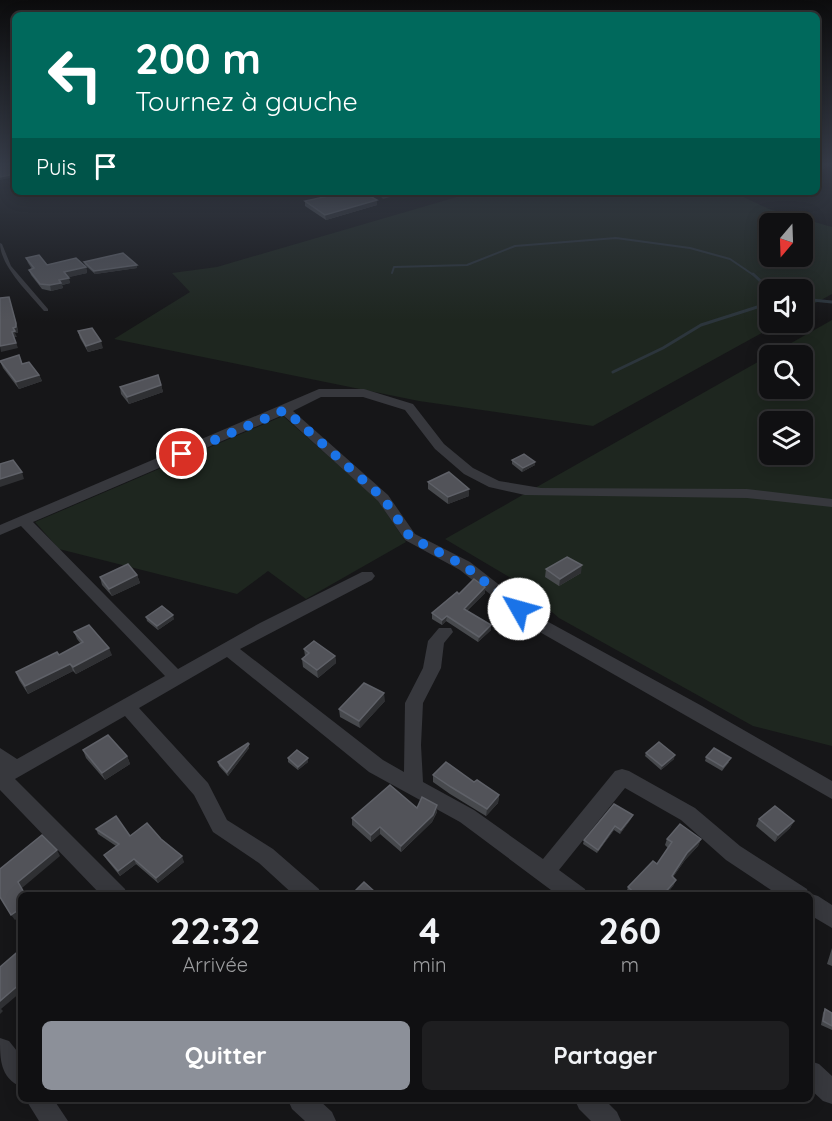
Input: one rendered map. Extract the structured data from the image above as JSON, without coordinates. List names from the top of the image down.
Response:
{
  "north": "bottom",
  "page": {
    "turn": ["200 m", "Tournez à gauche"],
    "then": "Puis",
    "eta": [
      "22:32",
      "Arrivée",
      "4",
      "min",
      "260",
      "m"
    ],
    "buttons": ["Quitter", "Partager"]
  }
}
